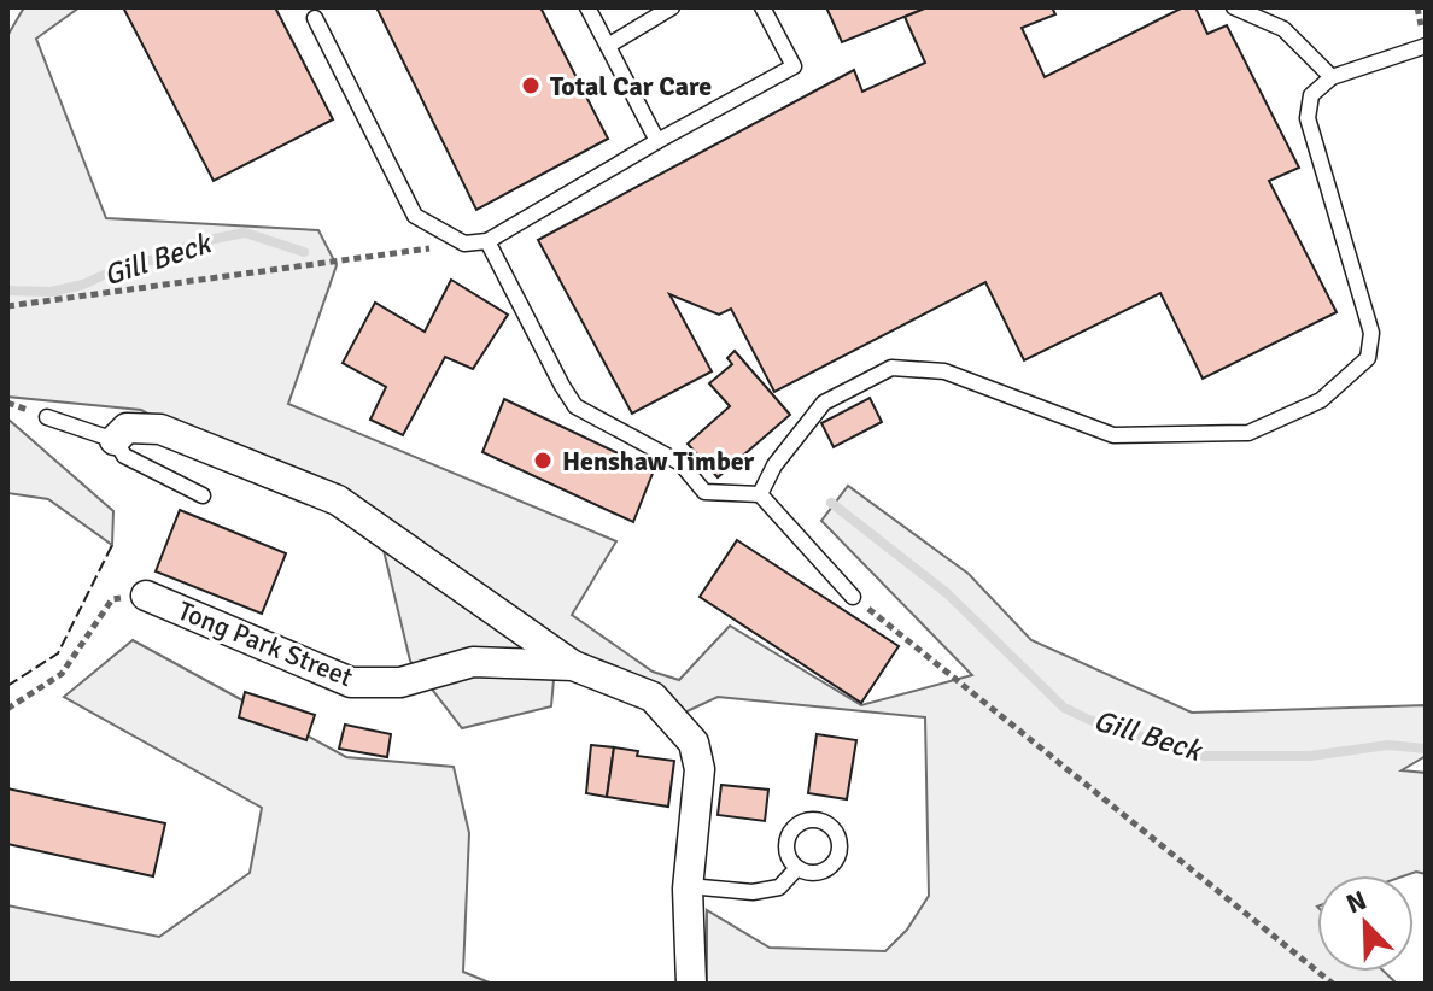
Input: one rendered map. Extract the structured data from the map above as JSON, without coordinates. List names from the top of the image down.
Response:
{
  "streets": {
    "street": ["Tong Park Street"]
  },
  "water": ["Gill Beck"],
  "places": ["Total Car Care", "Henshaw Timber"],
  "north": "top left"
}
